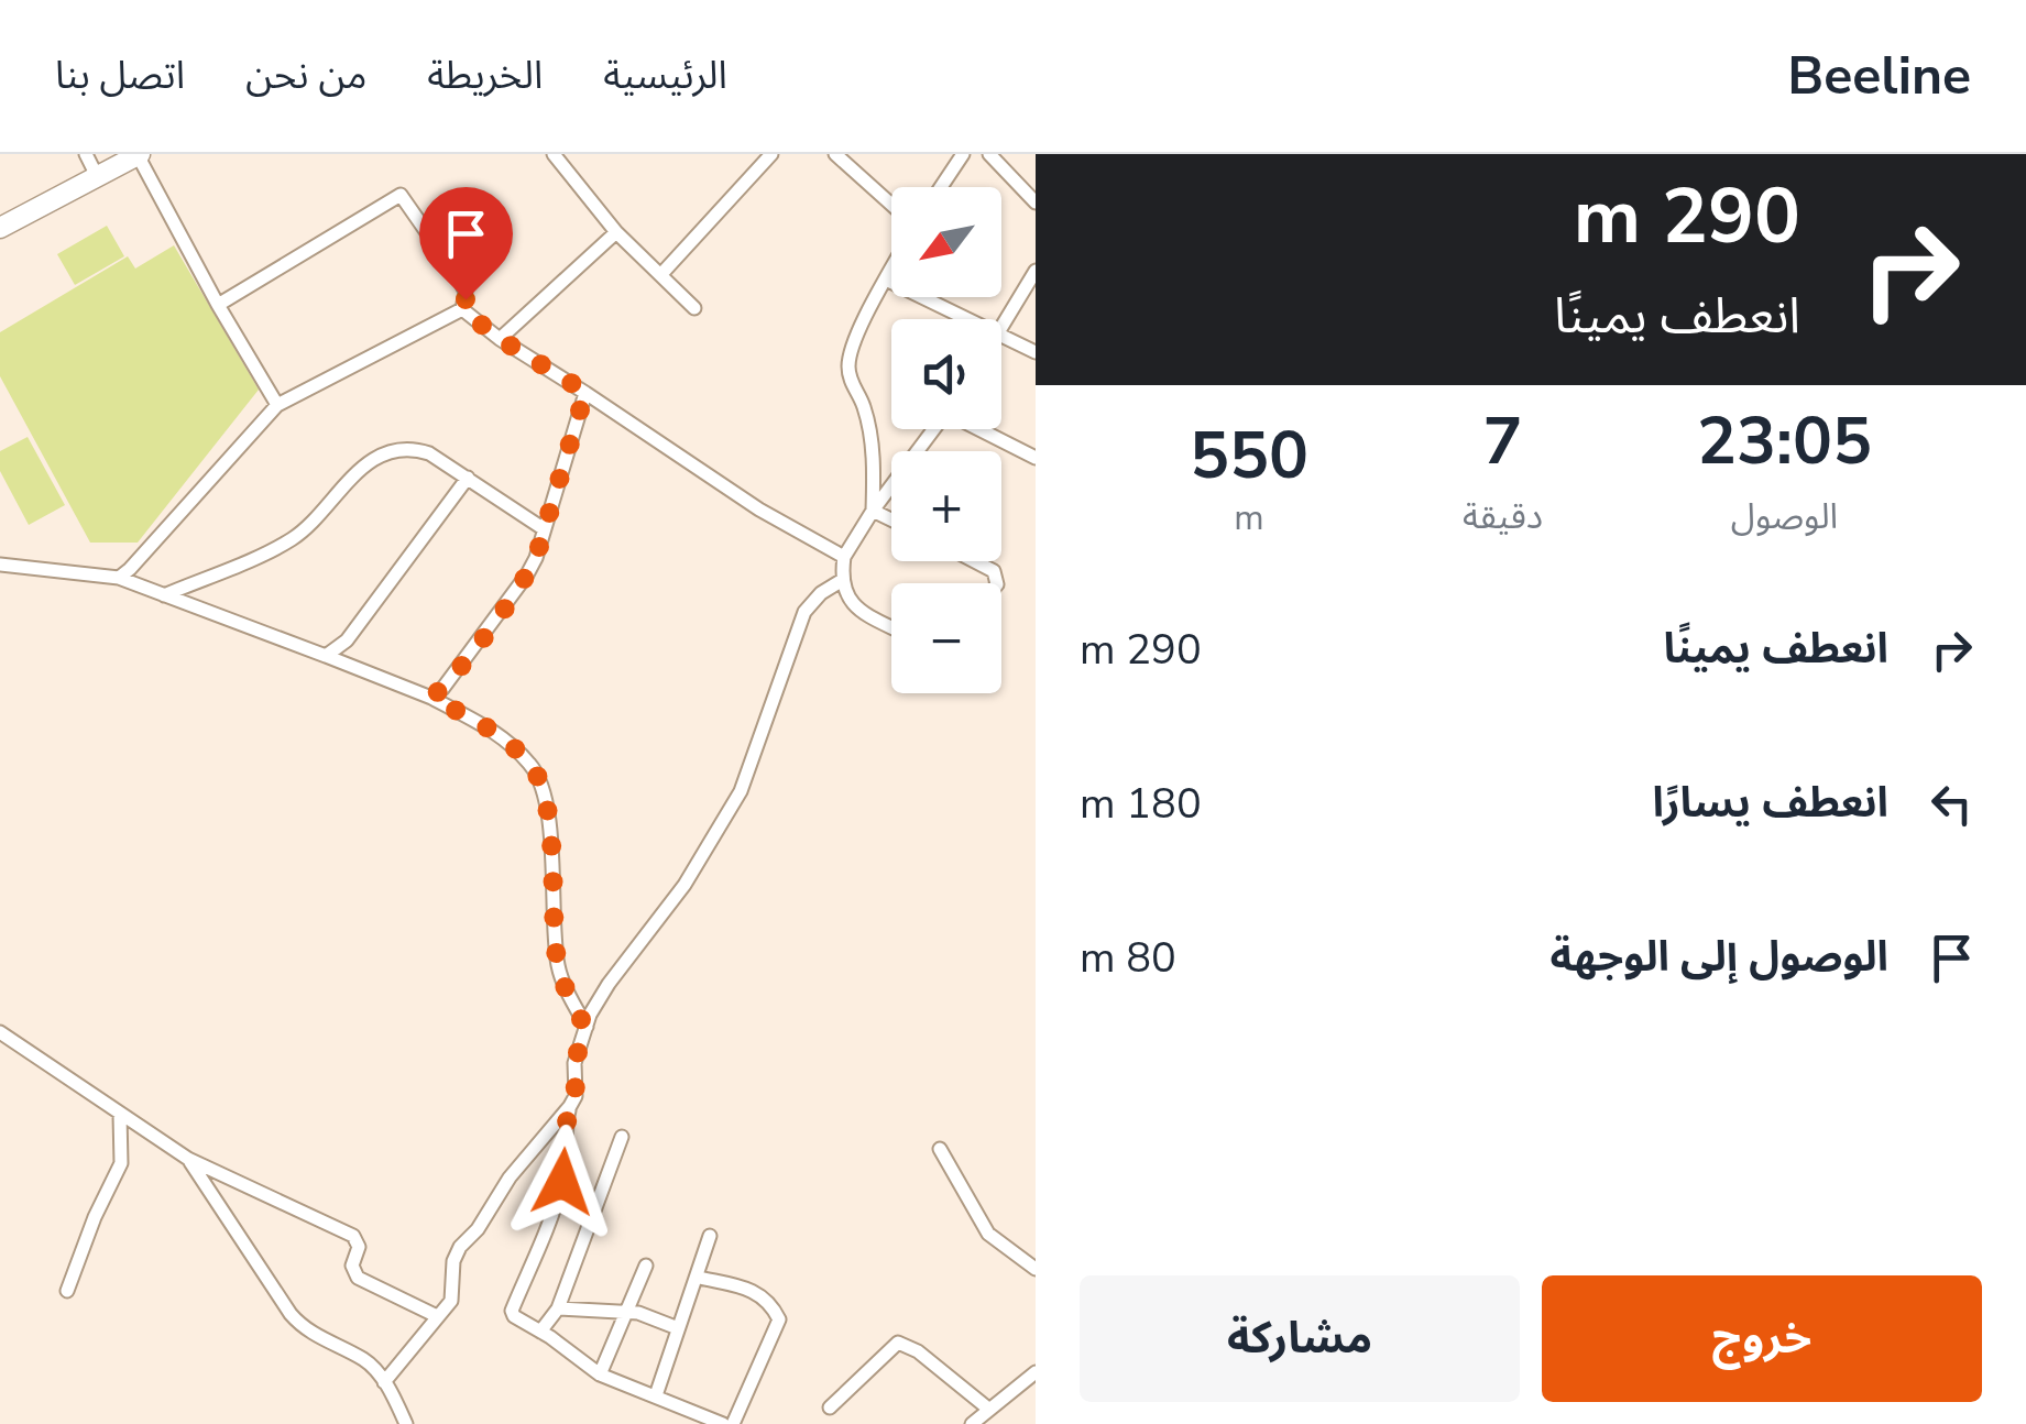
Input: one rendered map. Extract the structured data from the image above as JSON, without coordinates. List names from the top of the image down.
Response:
{
  "north": "bottom left",
  "page": {
    "header": "Beeline",
    "nav": [
      "الرئيسية",
      "الخريطة",
      "من نحن",
      "اتصل بنا"
    ],
    "turn": ["290 m", "انعطف يمينًا"],
    "map_buttons": ["+", "−"],
    "eta": [
      "23:05",
      "الوصول",
      "7",
      "دقيقة",
      "550",
      "m"
    ],
    "list": [
      {
        "name": "انعطف يمينًا",
        "value": "290 m"
      },
      {
        "name": "انعطف يسارًا",
        "value": "180 m"
      },
      {
        "name": "الوصول إلى الوجهة",
        "value": "80 m"
      }
    ],
    "buttons": ["خروج", "مشاركة"]
  }
}
